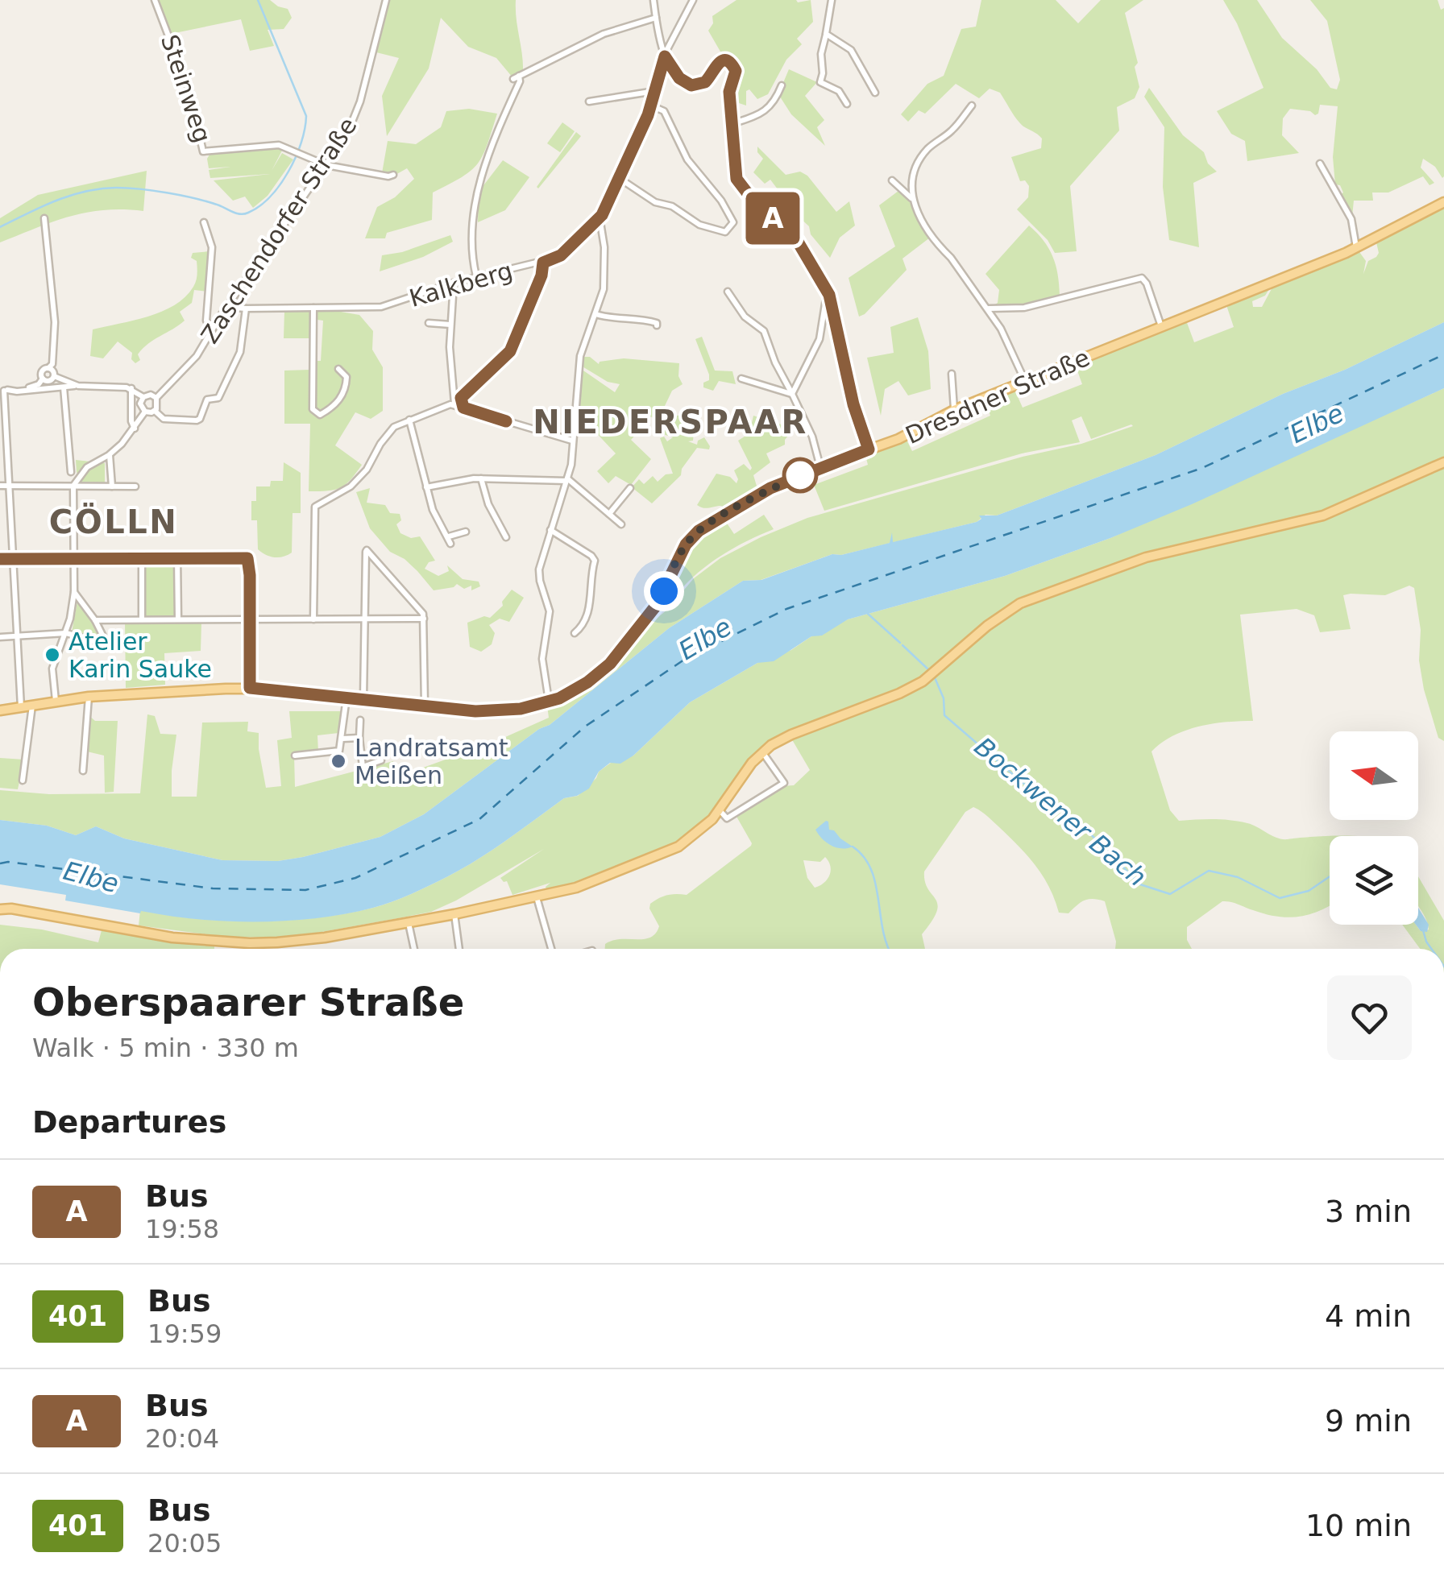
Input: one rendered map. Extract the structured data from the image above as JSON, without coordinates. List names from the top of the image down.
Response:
{
  "streets": {
    "main road": ["Dresdner Straße"],
    "street": ["Steinweg", "Zaschendorfer Straße", "Kalkberg"]
  },
  "crossings": [
    ["Steinweg", "Zaschendorfer Straße"],
    ["Zaschendorfer Straße", "Kalkberg"]
  ],
  "districts": ["NIEDERSPAAR", "CÖLLN"],
  "water": ["Elbe", "Bockwener Bach"],
  "places": ["Atelier Karin Sauke", "Landratsamt Meißen"],
  "lines": ["bus line A"],
  "north": "left",
  "page": {
    "on_map": "A",
    "heading": [
      ["Oberspaarer Straße", "Walk · 5 min · 330 m"],
      "Departures"
    ],
    "list": [
      {
        "mark": "A",
        "name": "Bus",
        "note": "19:58",
        "value": "3 min"
      },
      {
        "mark": "401",
        "name": "Bus",
        "note": "19:59",
        "value": "4 min"
      },
      {
        "mark": "A",
        "name": "Bus",
        "note": "20:04",
        "value": "9 min"
      },
      {
        "mark": "401",
        "name": "Bus",
        "note": "20:05",
        "value": "10 min"
      }
    ]
  }
}
